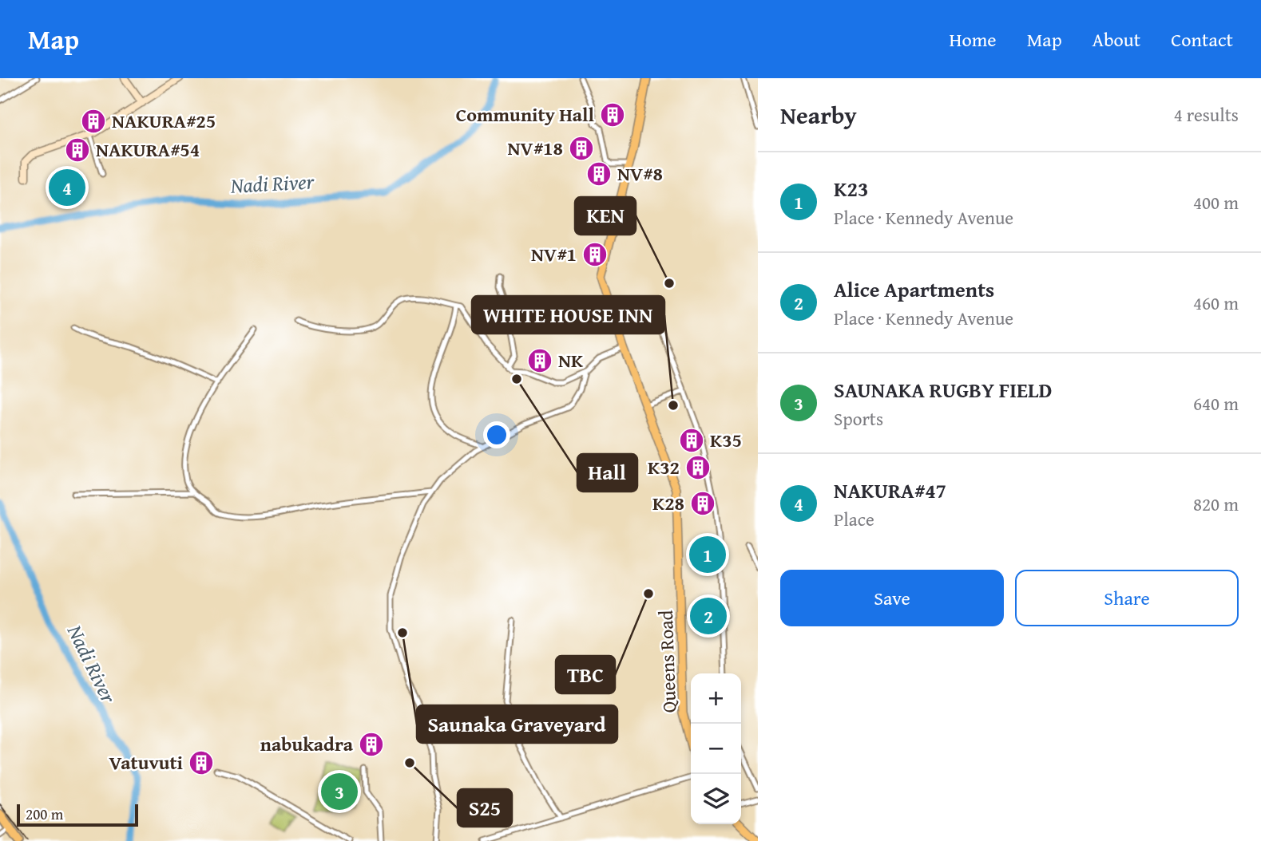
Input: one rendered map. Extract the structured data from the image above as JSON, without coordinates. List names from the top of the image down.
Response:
{
  "streets": {
    "main road": ["Queens Road"]
  },
  "water": ["Nadi River"],
  "places": {
    "building": [
      "Community Hall",
      "NAKURA#25",
      "NV#18",
      "NAKURA#54",
      "NV#8",
      "NV#1",
      "NK",
      "K35",
      "K32",
      "K28",
      "nabukadra",
      "Vatuvuti"
    ],
    "other": [
      "KEN",
      "Hall",
      "WHITE HOUSE INN",
      "TBC",
      "Saunaka Graveyard",
      "S25"
    ]
  },
  "scale_bar": "200 m",
  "page": {
    "header": "Map",
    "nav": [
      "Home",
      "Map",
      "About",
      "Contact"
    ],
    "heading": ["Nearby", "4 results"],
    "list": [
      {
        "mark": "1",
        "name": "K23",
        "note": "Place · Kennedy Avenue",
        "value": "400 m"
      },
      {
        "mark": "2",
        "name": "Alice Apartments",
        "note": "Place · Kennedy Avenue",
        "value": "460 m"
      },
      {
        "mark": "3",
        "name": "SAUNAKA RUGBY FIELD",
        "note": "Sports",
        "value": "640 m"
      },
      {
        "mark": "4",
        "name": "NAKURA#47",
        "note": "Place",
        "value": "820 m"
      }
    ],
    "pins": [
      "4",
      "1",
      "2",
      "3"
    ],
    "buttons": ["Save", "Share"],
    "map_buttons": ["+", "−"],
    "scale": "200 m"
  }
}
